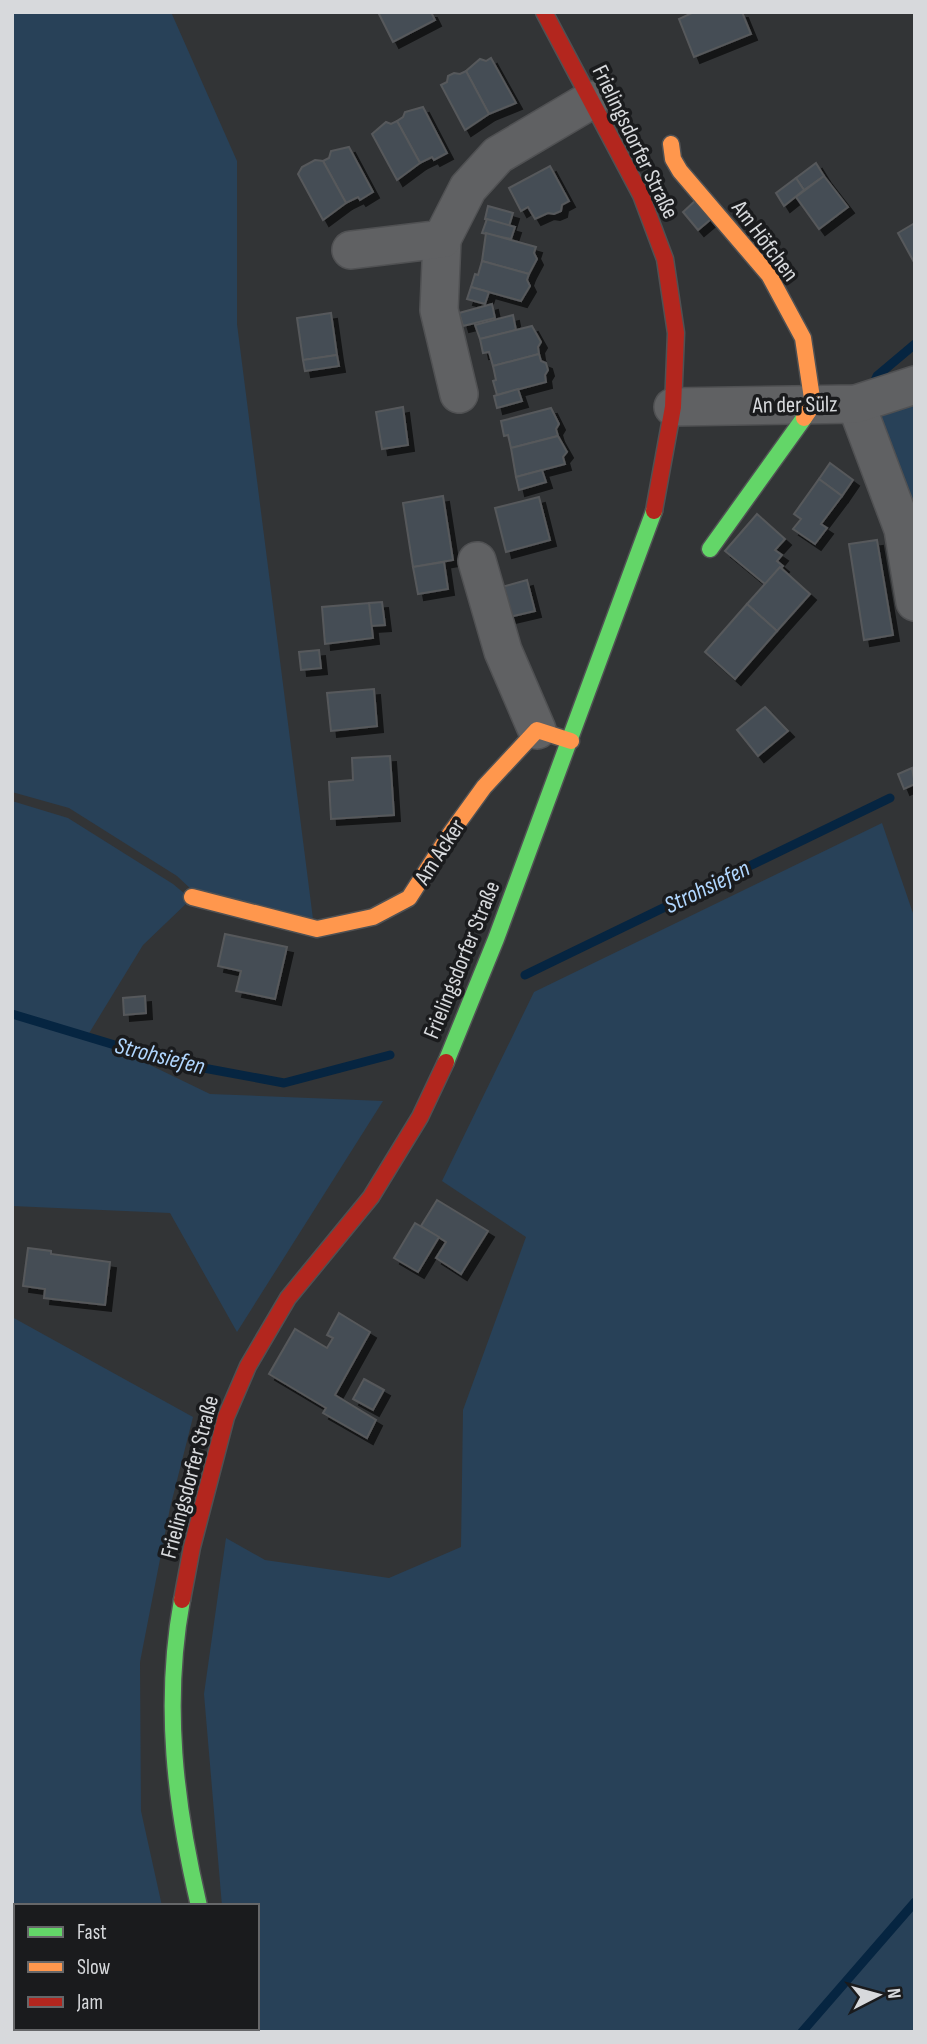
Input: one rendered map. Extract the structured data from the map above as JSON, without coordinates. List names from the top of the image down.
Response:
{
  "streets": {
    "main road": ["Frielingsdorfer Straße", "Am Höfchen", "Am Acker"],
    "street": ["An der Sülz"]
  },
  "crossings": [
    ["Frielingsdorfer Straße", "An der Sülz"],
    ["Frielingsdorfer Straße", "Am Acker"],
    ["Am Höfchen", "An der Sülz"]
  ],
  "water": ["Strohsiefen"],
  "legend": ["Fast", "Slow", "Jam"],
  "north": "right"
}
